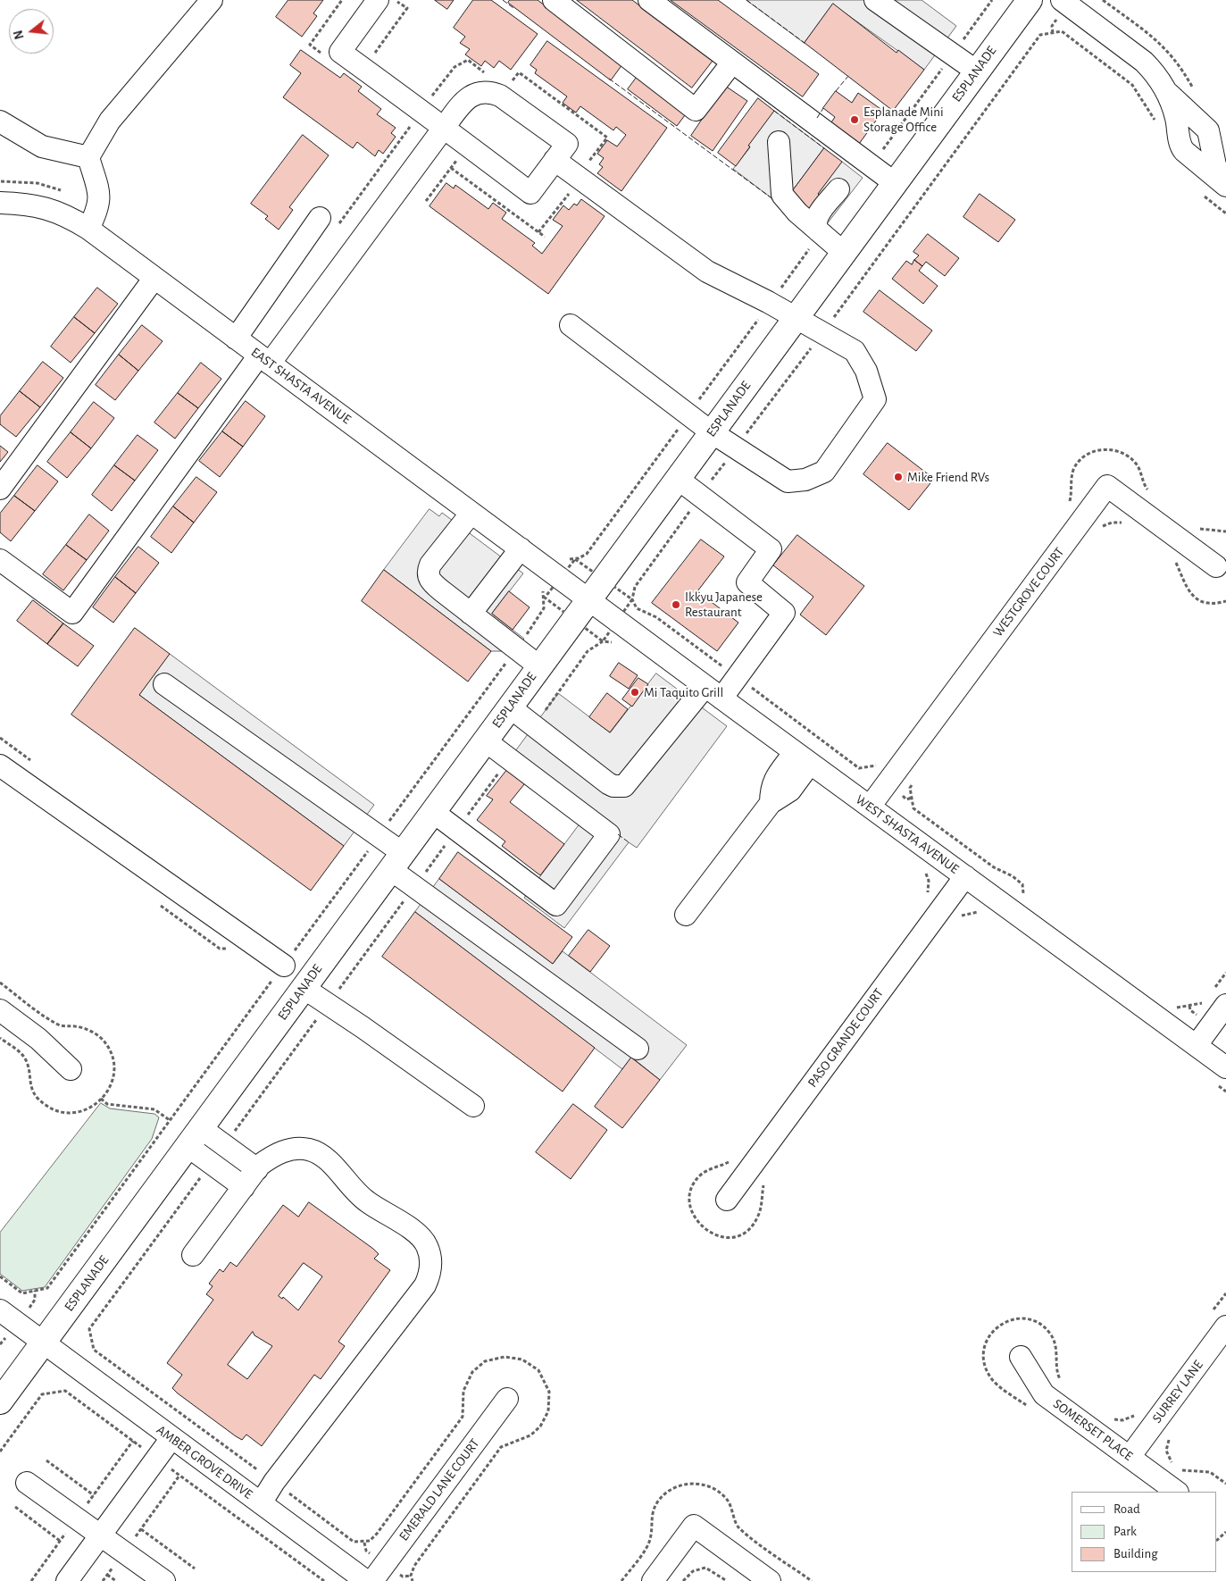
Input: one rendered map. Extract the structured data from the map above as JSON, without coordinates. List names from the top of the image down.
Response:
{
  "streets": {
    "main road": ["ESPLANADE"],
    "street": [
      "EAST SHASTA AVENUE",
      "WESTGROVE COURT",
      "WEST SHASTA AVENUE",
      "PASO GRANDE COURT",
      "SURREY LANE",
      "SOMERSET PLACE",
      "AMBER GROVE DRIVE",
      "EMERALD LANE COURT"
    ]
  },
  "crossings": [
    ["ESPLANADE", "EAST SHASTA AVENUE"],
    ["ESPLANADE", "WEST SHASTA AVENUE"],
    ["ESPLANADE", "AMBER GROVE DRIVE"],
    ["EAST SHASTA AVENUE", "WEST SHASTA AVENUE"],
    ["WESTGROVE COURT", "WEST SHASTA AVENUE"],
    ["WEST SHASTA AVENUE", "PASO GRANDE COURT"],
    ["SURREY LANE", "SOMERSET PLACE"]
  ],
  "places": [
    "Esplanade Mini Storage Office",
    "Mike Friend RVs",
    "Ikkyu Japanese Restaurant",
    "Mi Taquito Grill"
  ],
  "legend": ["Road", "Park", "Building"],
  "north": "left"
}
